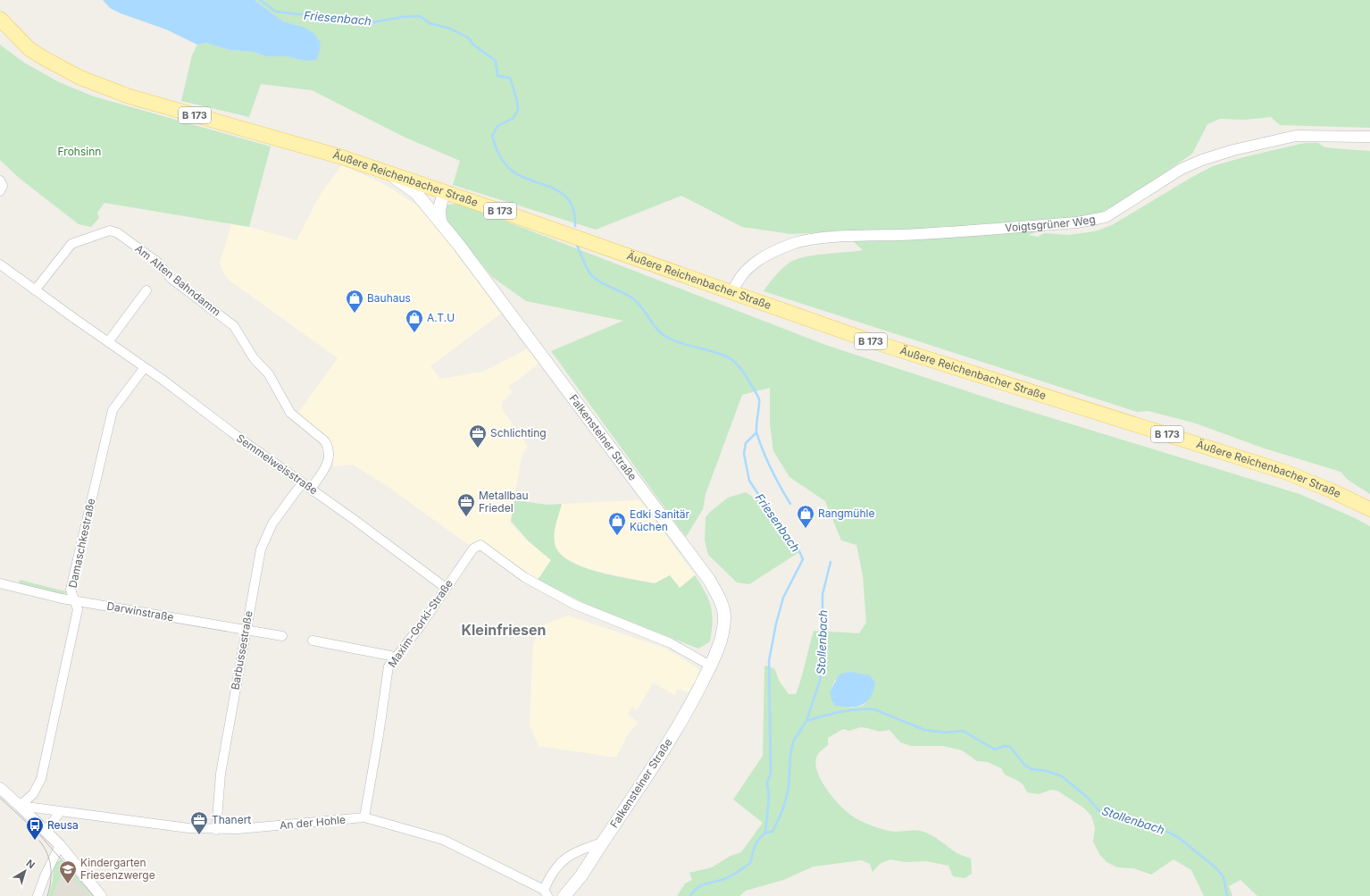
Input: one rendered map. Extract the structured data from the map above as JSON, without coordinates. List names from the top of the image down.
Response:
{
  "streets": {
    "main road": ["B 173", "Äußere Reichenbacher Straße", "Falkensteiner Straße"],
    "street": [
      "Voigtsgrüner Weg",
      "Am Alten Bahndamm",
      "Semmelweisstraße",
      "Damaschkestraße",
      "Darwinstraße",
      "Maxim-Gorki-Straße",
      "Barbussestraße",
      "An der Hohle"
    ]
  },
  "crossings": [
    ["Äußere Reichenbacher Straße", "Voigtsgrüner Weg"],
    ["Äußere Reichenbacher Straße", "Falkensteiner Straße"],
    ["Am Alten Bahndamm", "Semmelweisstraße"],
    ["Falkensteiner Straße", "Maxim-Gorki-Straße"],
    ["Semmelweisstraße", "Damaschkestraße"],
    ["Semmelweisstraße", "Maxim-Gorki-Straße"],
    ["Semmelweisstraße", "Barbussestraße"],
    ["Damaschkestraße", "Darwinstraße"],
    ["Damaschkestraße", "An der Hohle"],
    ["Darwinstraße", "Barbussestraße"],
    ["Maxim-Gorki-Straße", "An der Hohle"],
    ["Barbussestraße", "An der Hohle"]
  ],
  "districts": ["Kleinfriesen"],
  "water": ["Friesenbach", "Stollenbach"],
  "parks": ["Frohsinn"],
  "places": {
    "shop": [
      "Bauhaus",
      "A.T.U",
      "Rangmühle",
      "Edki Sanitär Küchen"
    ],
    "office": ["Schlichting", "Metallbau Friedel", "Thanert"],
    "bus stop": ["Reusa"],
    "school or university": ["Kindergarten Friesenzwerge"]
  },
  "north": "top right"
}
